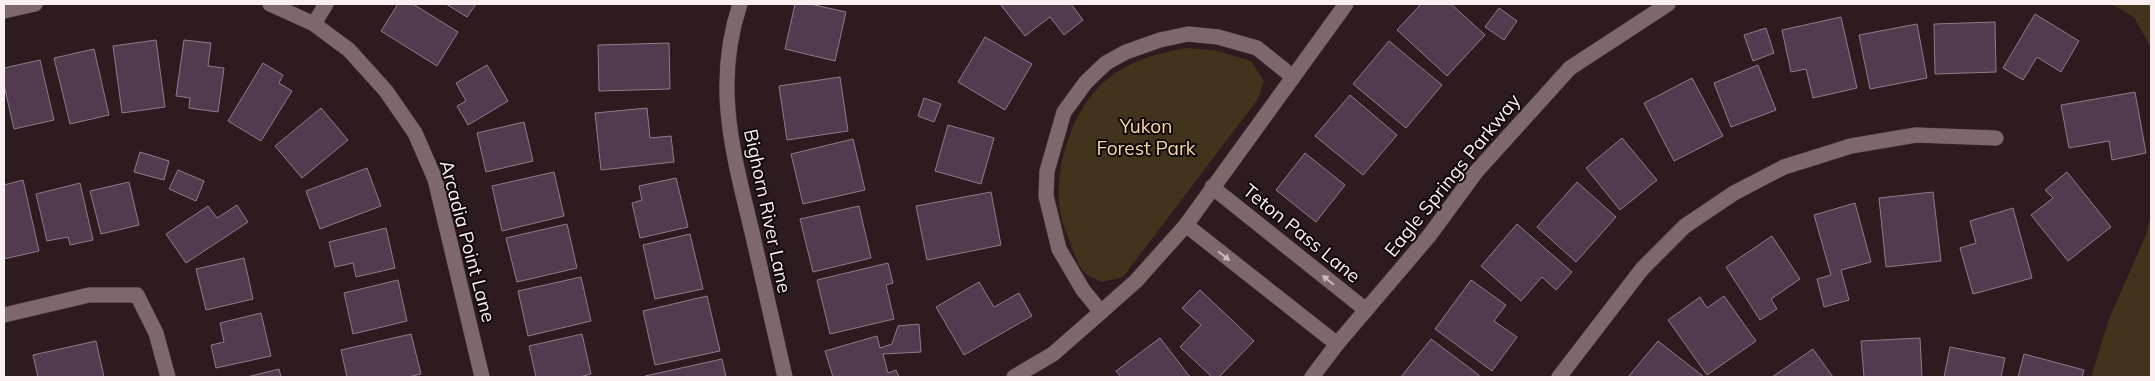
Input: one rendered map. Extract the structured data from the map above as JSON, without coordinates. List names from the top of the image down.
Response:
{
  "streets": {
    "street": [
      "Eagle Springs Parkway",
      "Bighorn River Lane",
      "Teton Pass Lane",
      "Arcadia Point Lane"
    ]
  },
  "crossings": [
    ["Eagle Springs Parkway", "Teton Pass Lane"]
  ],
  "parks": ["Yukon Forest Park"]
}
